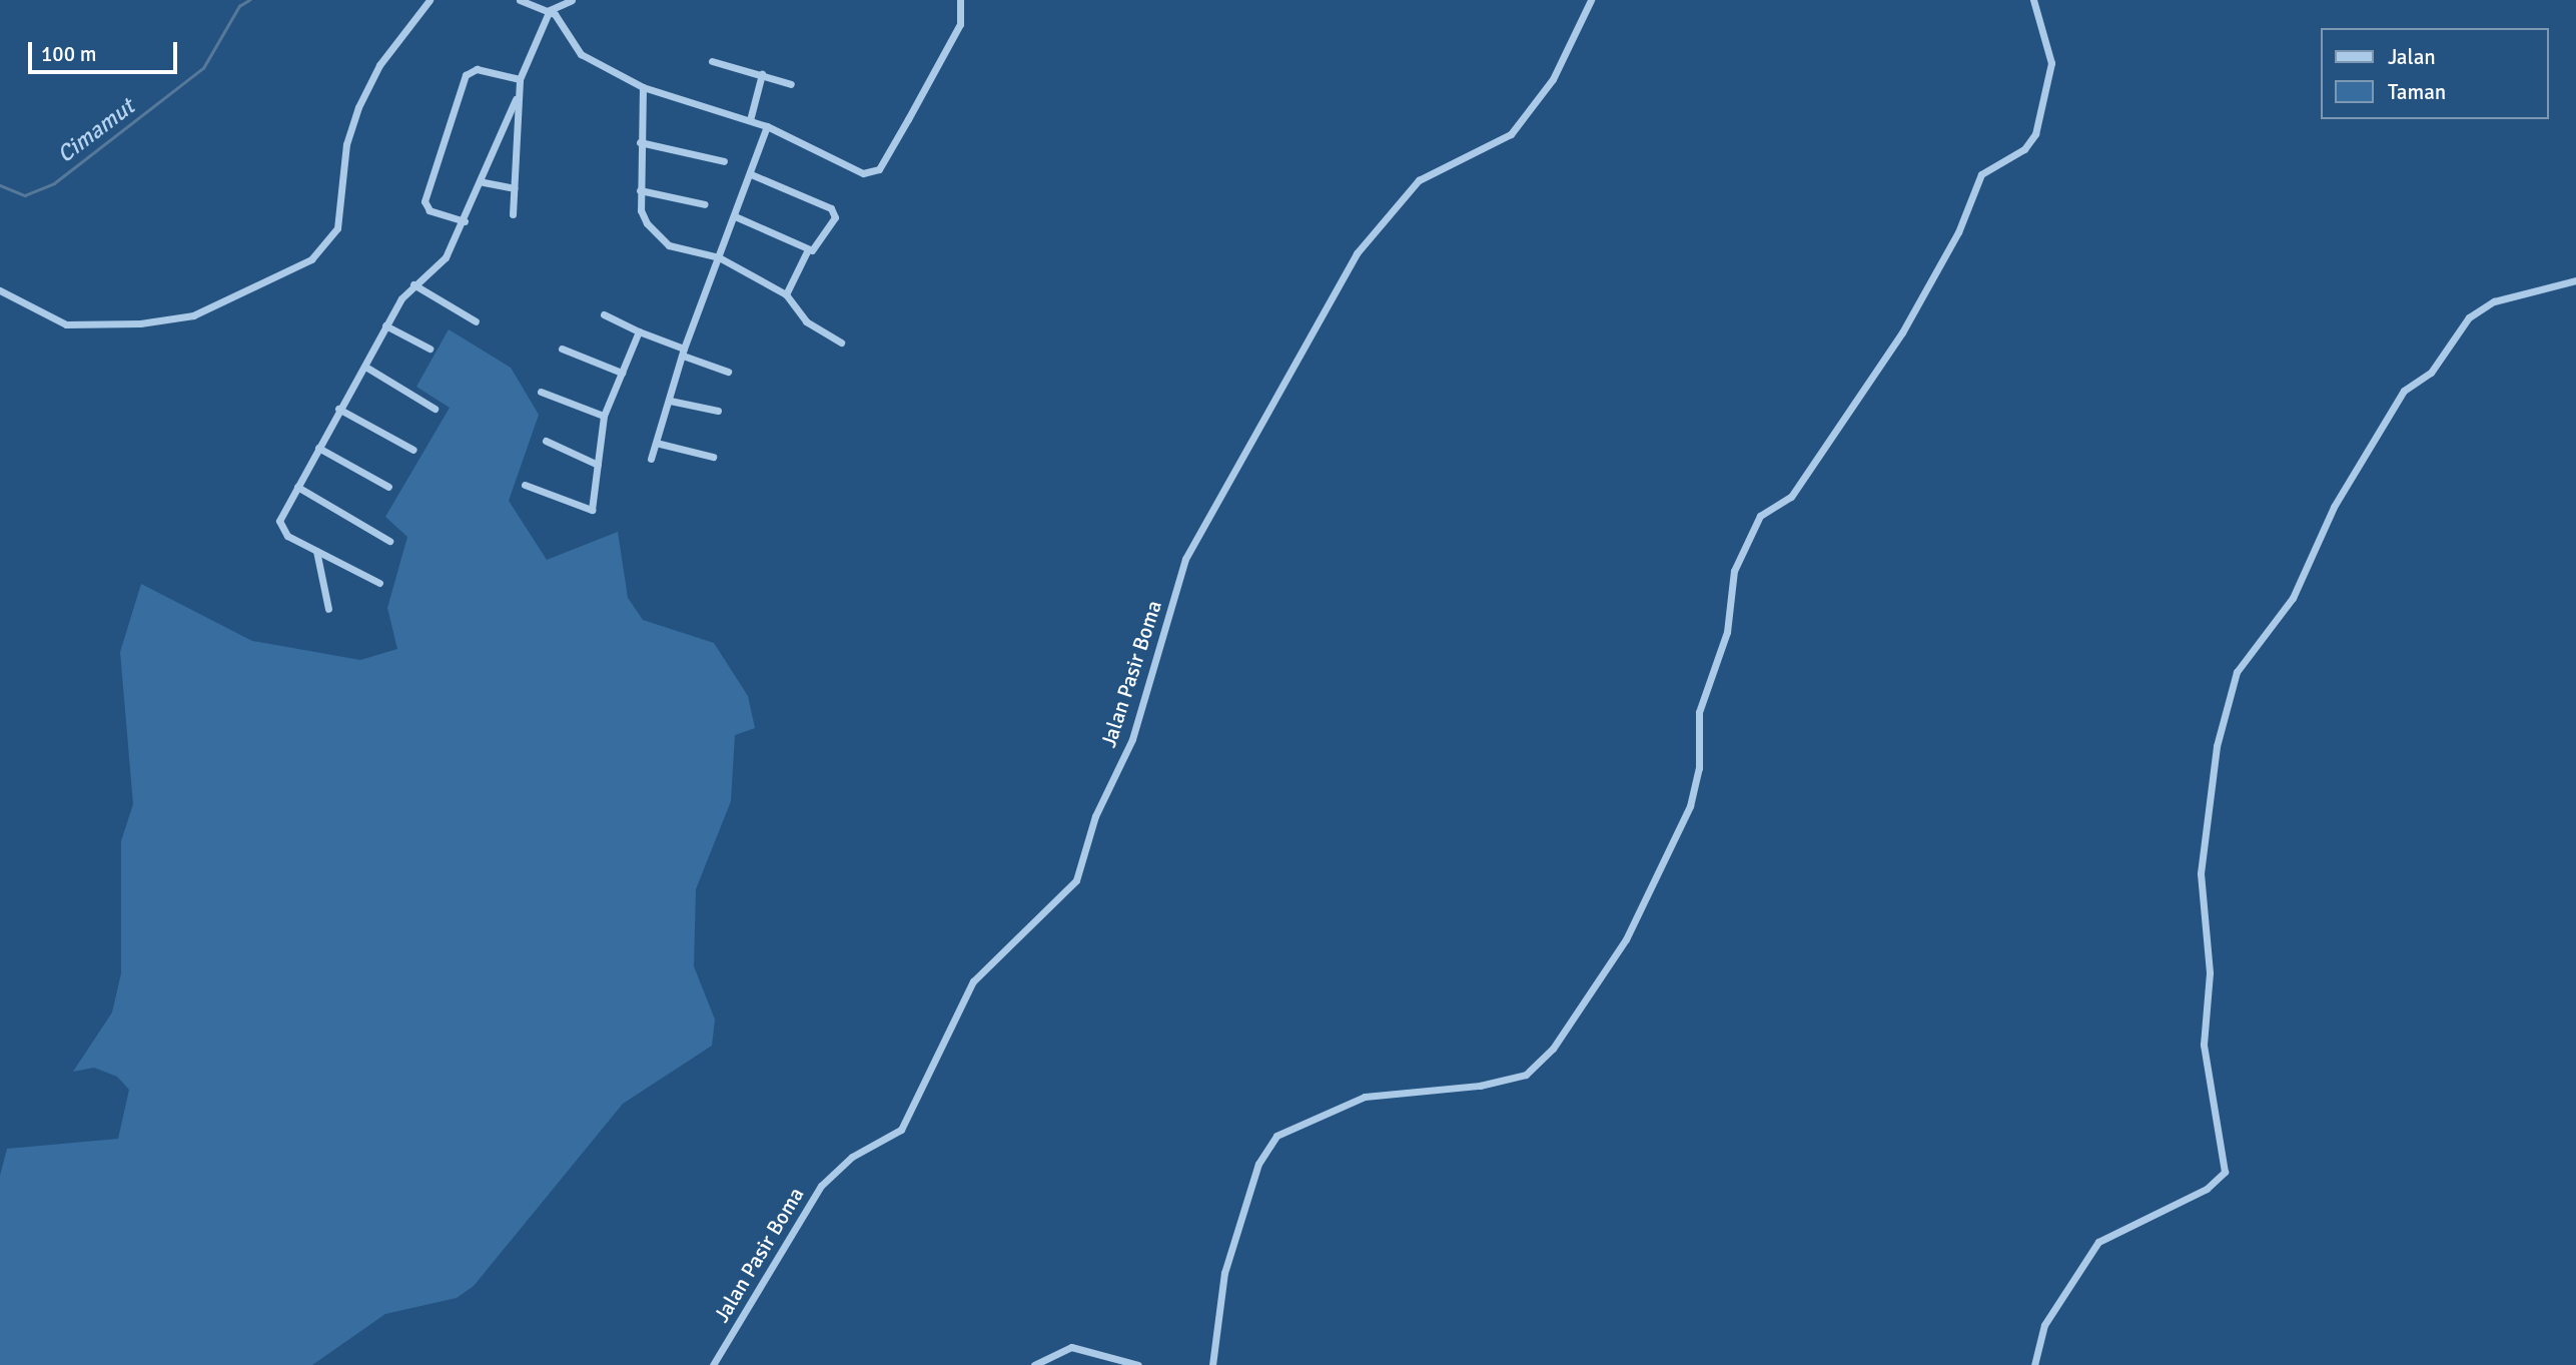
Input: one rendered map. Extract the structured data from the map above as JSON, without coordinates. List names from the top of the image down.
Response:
{
  "streets": {
    "street": ["Jalan Pasir Boma"]
  },
  "water": ["Cimamut"],
  "legend": ["Jalan", "Taman"],
  "scale_bar": "100 m"
}
